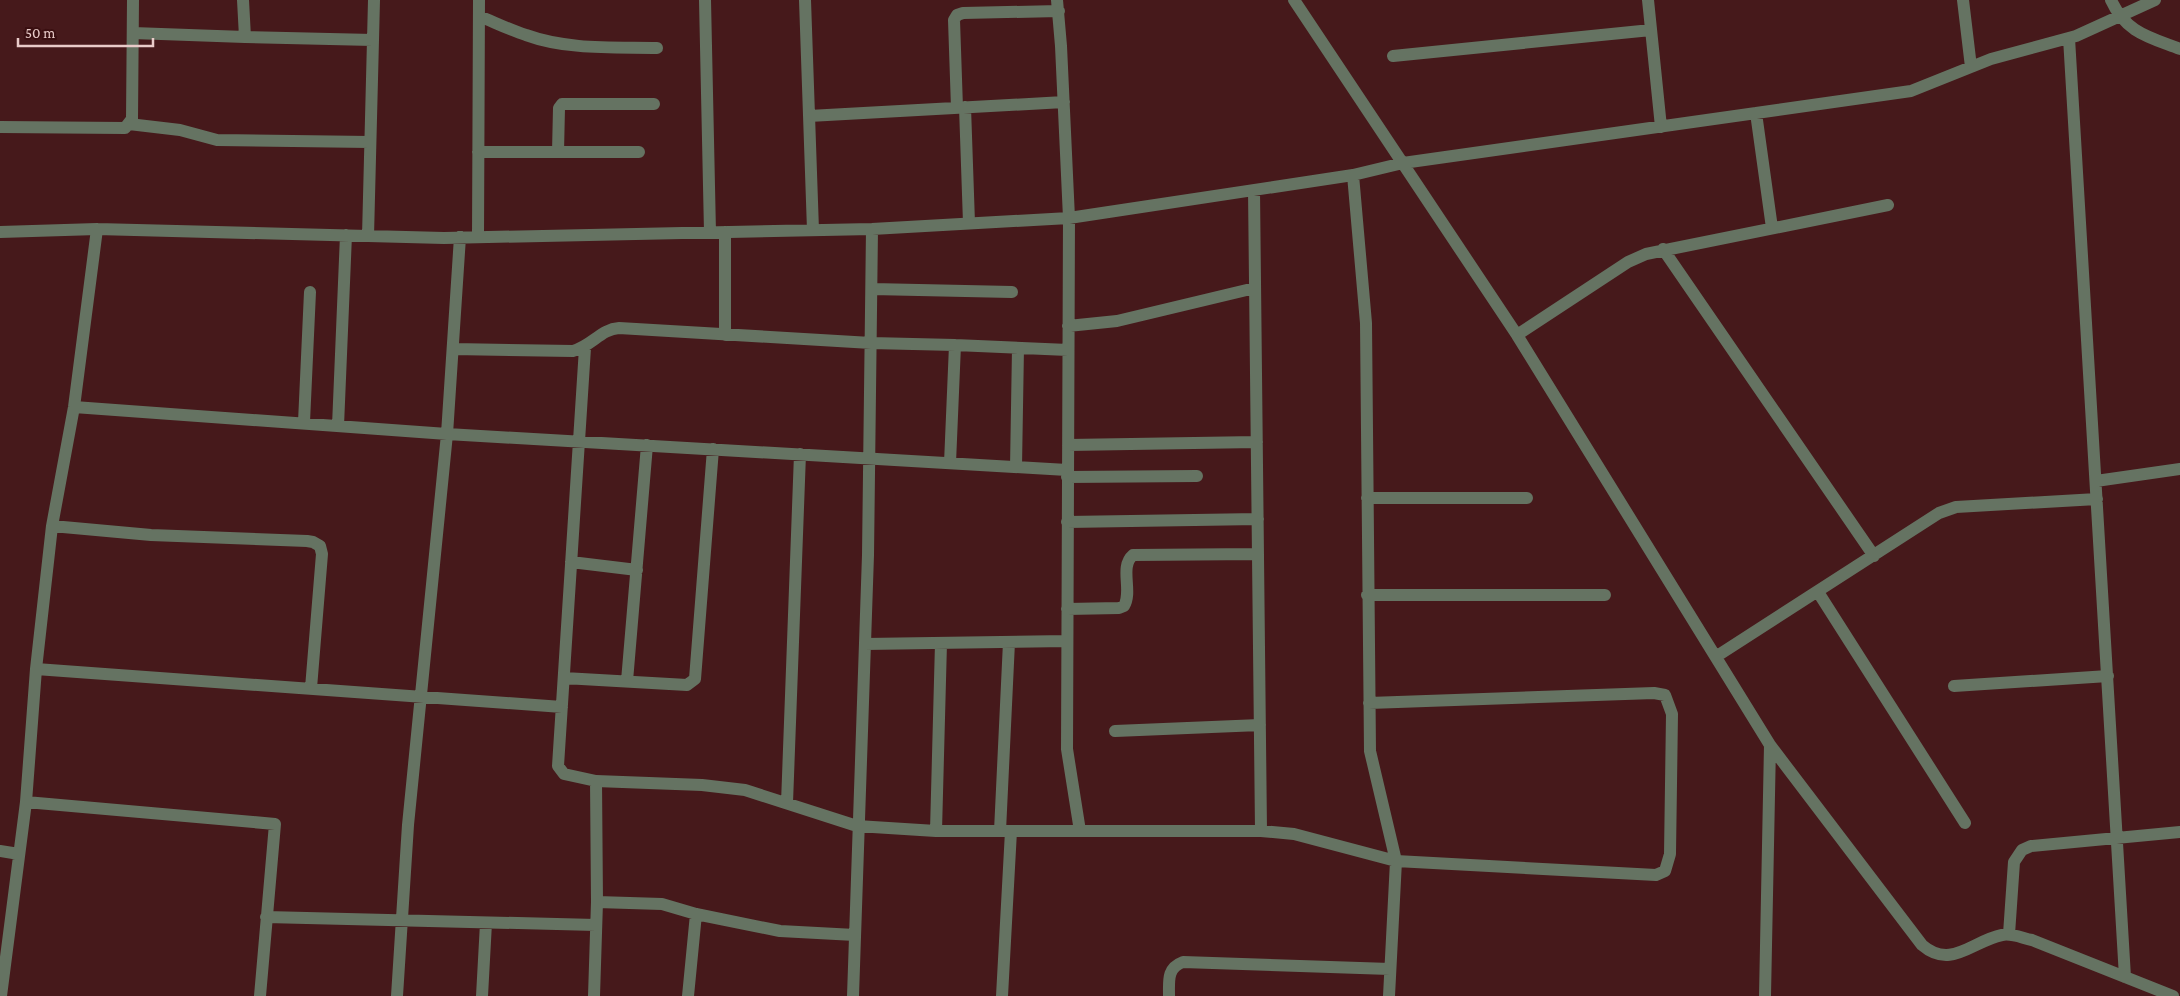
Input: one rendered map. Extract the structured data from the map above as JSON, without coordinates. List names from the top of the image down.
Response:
{
  "scale_bar": "50 m"
}
